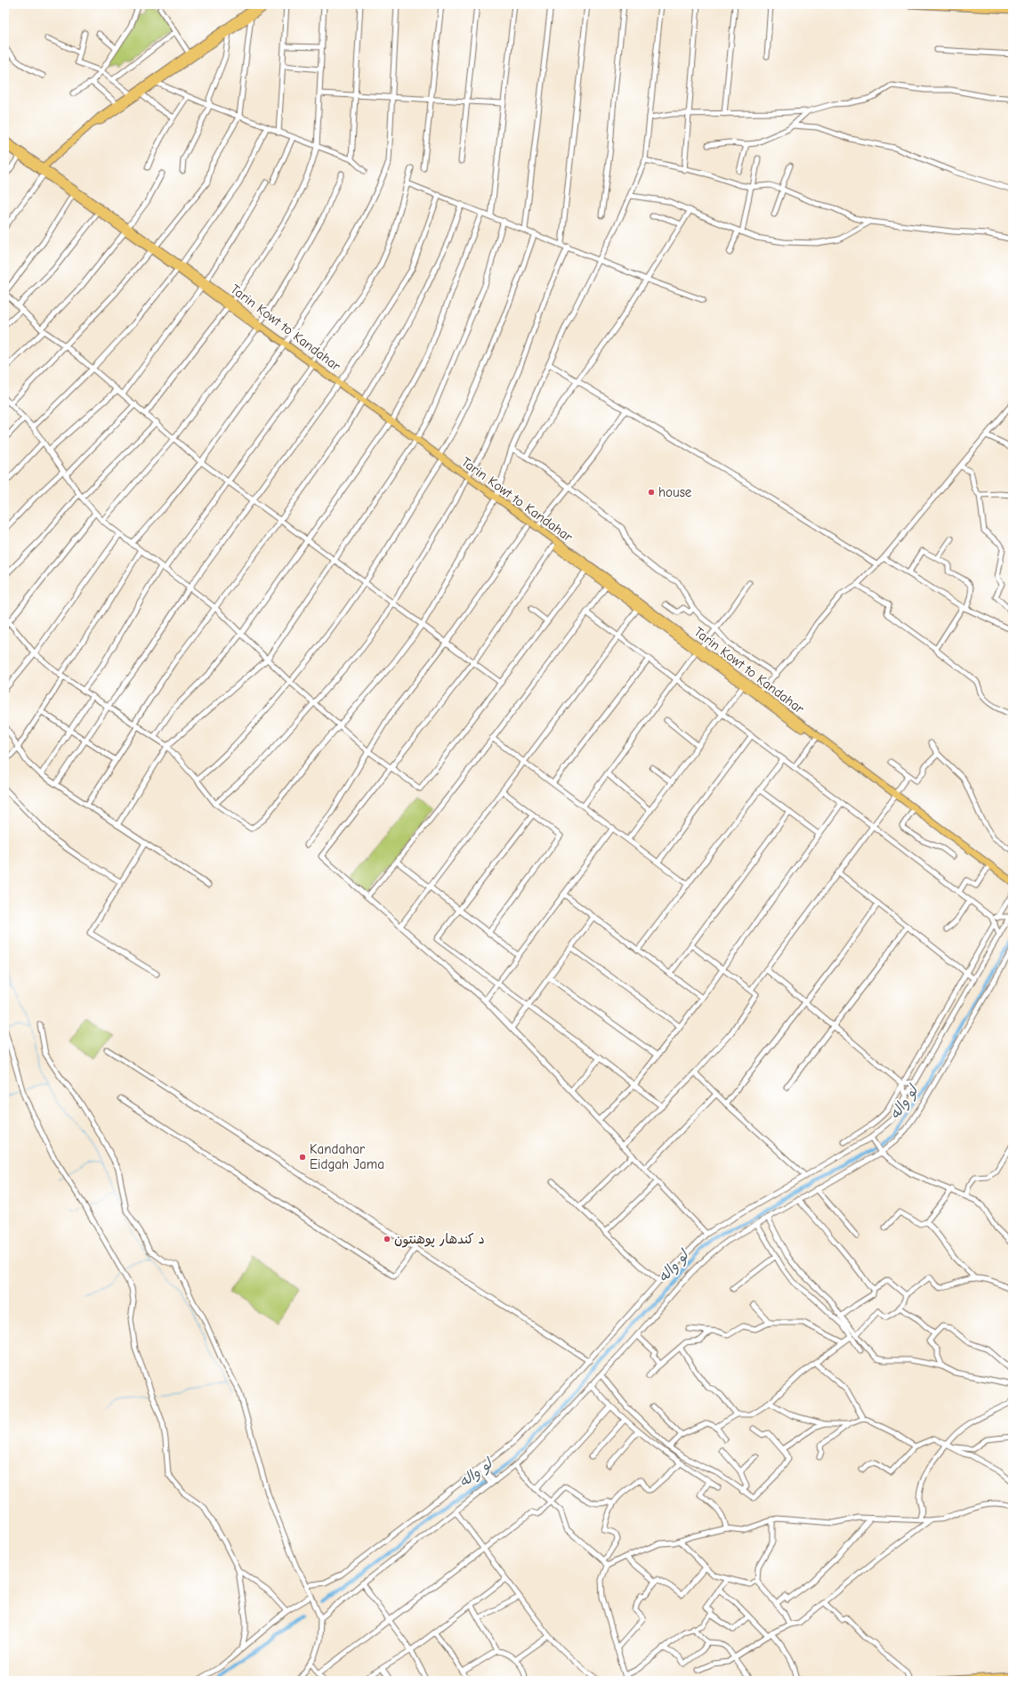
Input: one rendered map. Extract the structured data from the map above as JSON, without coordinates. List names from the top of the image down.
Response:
{
  "streets": {
    "main road": ["Tarin Kowt to Kandahar"]
  },
  "water": ["لو واله"],
  "places": ["house", "Kandahar Eidgah Jama", "د کندهار پوهنتون"]
}
